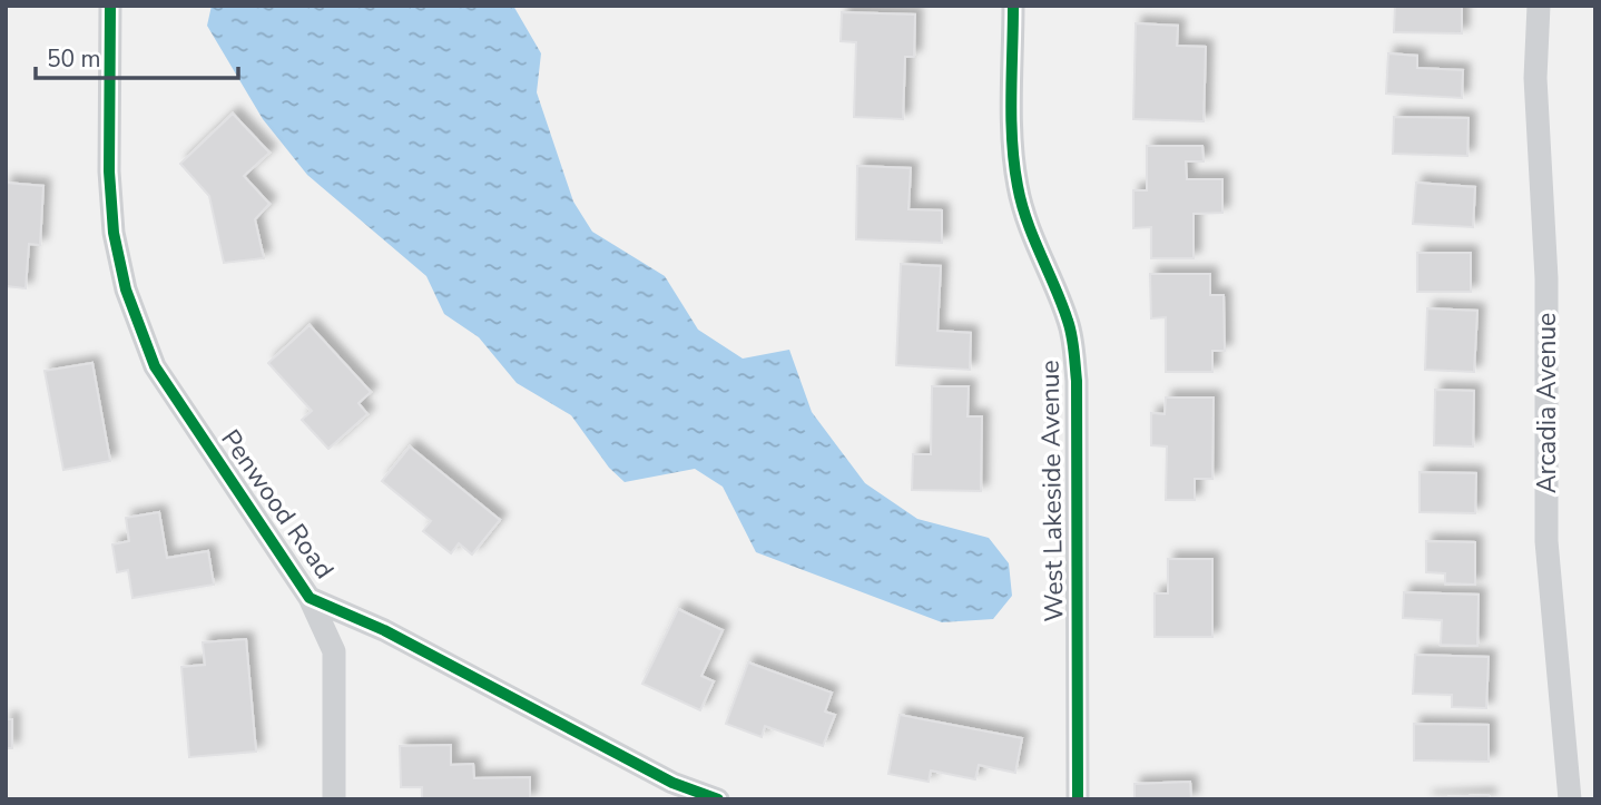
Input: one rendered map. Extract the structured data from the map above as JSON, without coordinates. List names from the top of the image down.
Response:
{
  "streets": {
    "street": ["Arcadia Avenue", "West Lakeside Avenue", "Penwood Road"]
  },
  "scale_bar": "50 m"
}
